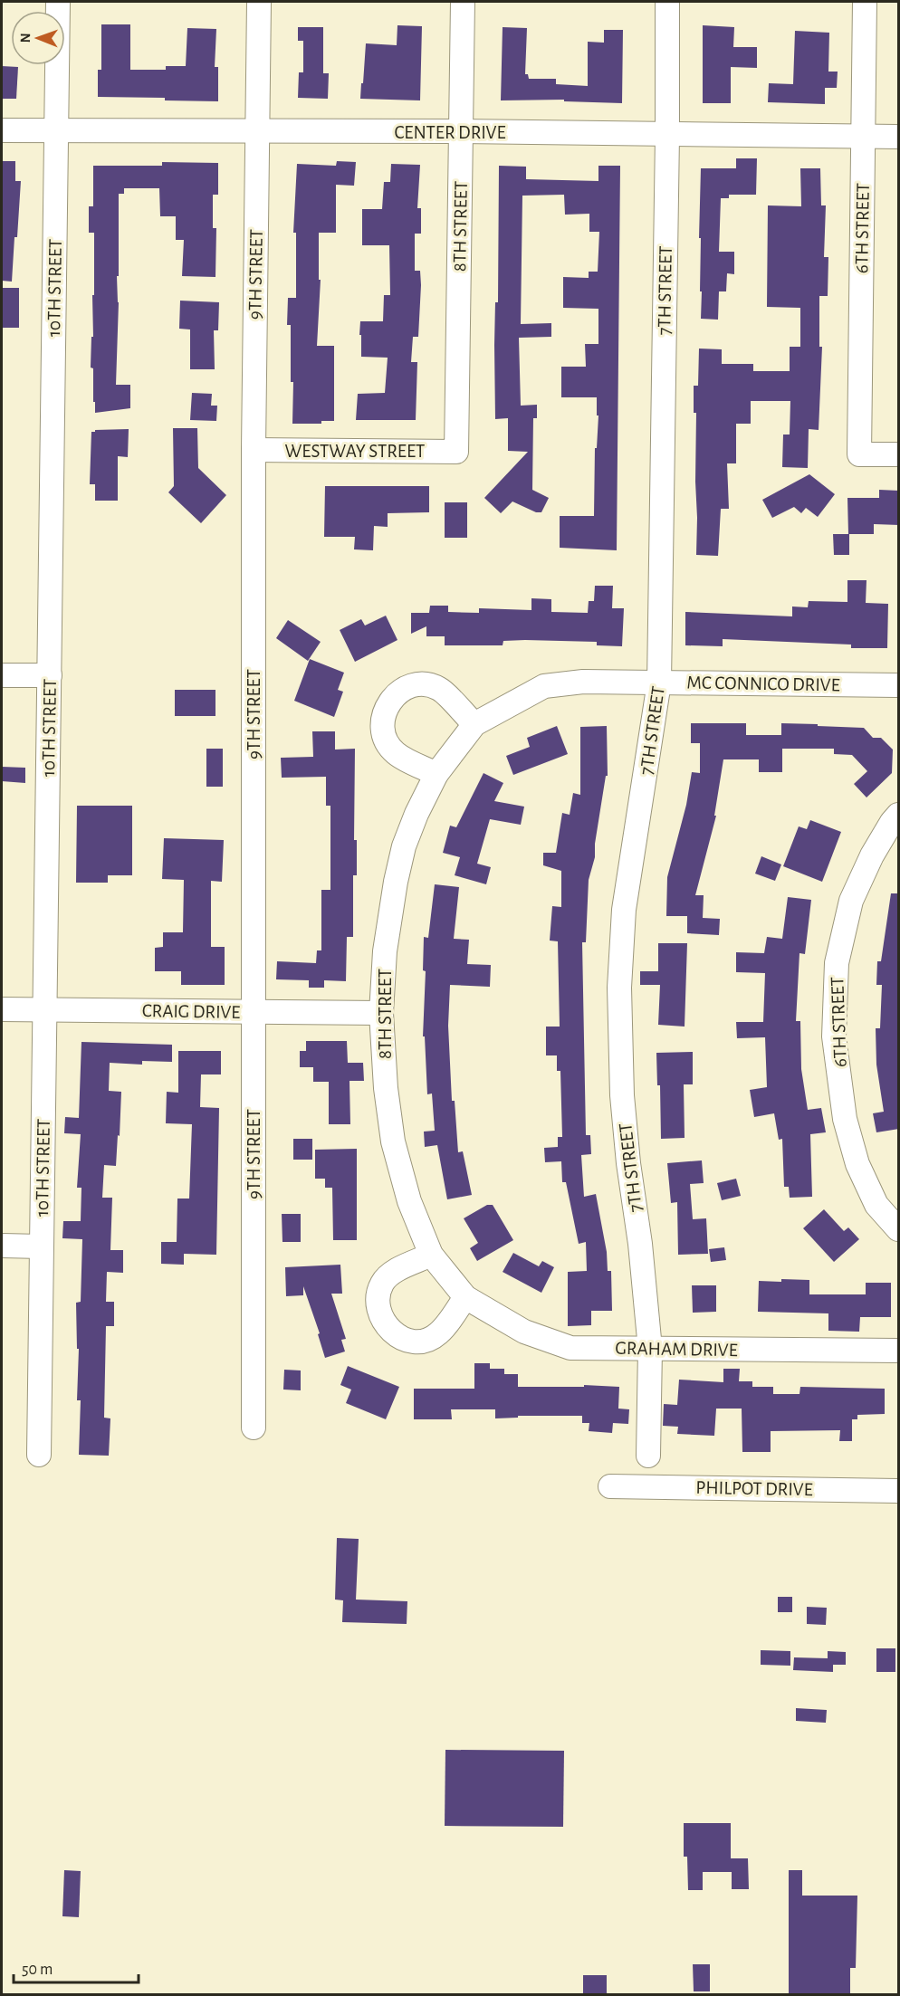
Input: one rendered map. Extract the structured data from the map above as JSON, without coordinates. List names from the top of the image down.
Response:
{
  "streets": {
    "street": [
      "CENTER DRIVE",
      "8TH STREET",
      "6TH STREET",
      "9TH STREET",
      "10TH STREET",
      "7TH STREET",
      "WESTWAY STREET",
      "MC CONNICO DRIVE",
      "CRAIG DRIVE",
      "GRAHAM DRIVE",
      "PHILPOT DRIVE"
    ]
  },
  "crossings": [
    ["CENTER DRIVE", "8TH STREET"],
    ["CENTER DRIVE", "6TH STREET"],
    ["CENTER DRIVE", "9TH STREET"],
    ["CENTER DRIVE", "10TH STREET"],
    ["CENTER DRIVE", "7TH STREET"],
    ["8TH STREET", "WESTWAY STREET"],
    ["8TH STREET", "MC CONNICO DRIVE"],
    ["8TH STREET", "CRAIG DRIVE"],
    ["8TH STREET", "GRAHAM DRIVE"],
    ["9TH STREET", "WESTWAY STREET"],
    ["9TH STREET", "CRAIG DRIVE"],
    ["10TH STREET", "CRAIG DRIVE"],
    ["7TH STREET", "MC CONNICO DRIVE"],
    ["7TH STREET", "GRAHAM DRIVE"]
  ],
  "scale_bar": "50 m",
  "north": "left"
}
